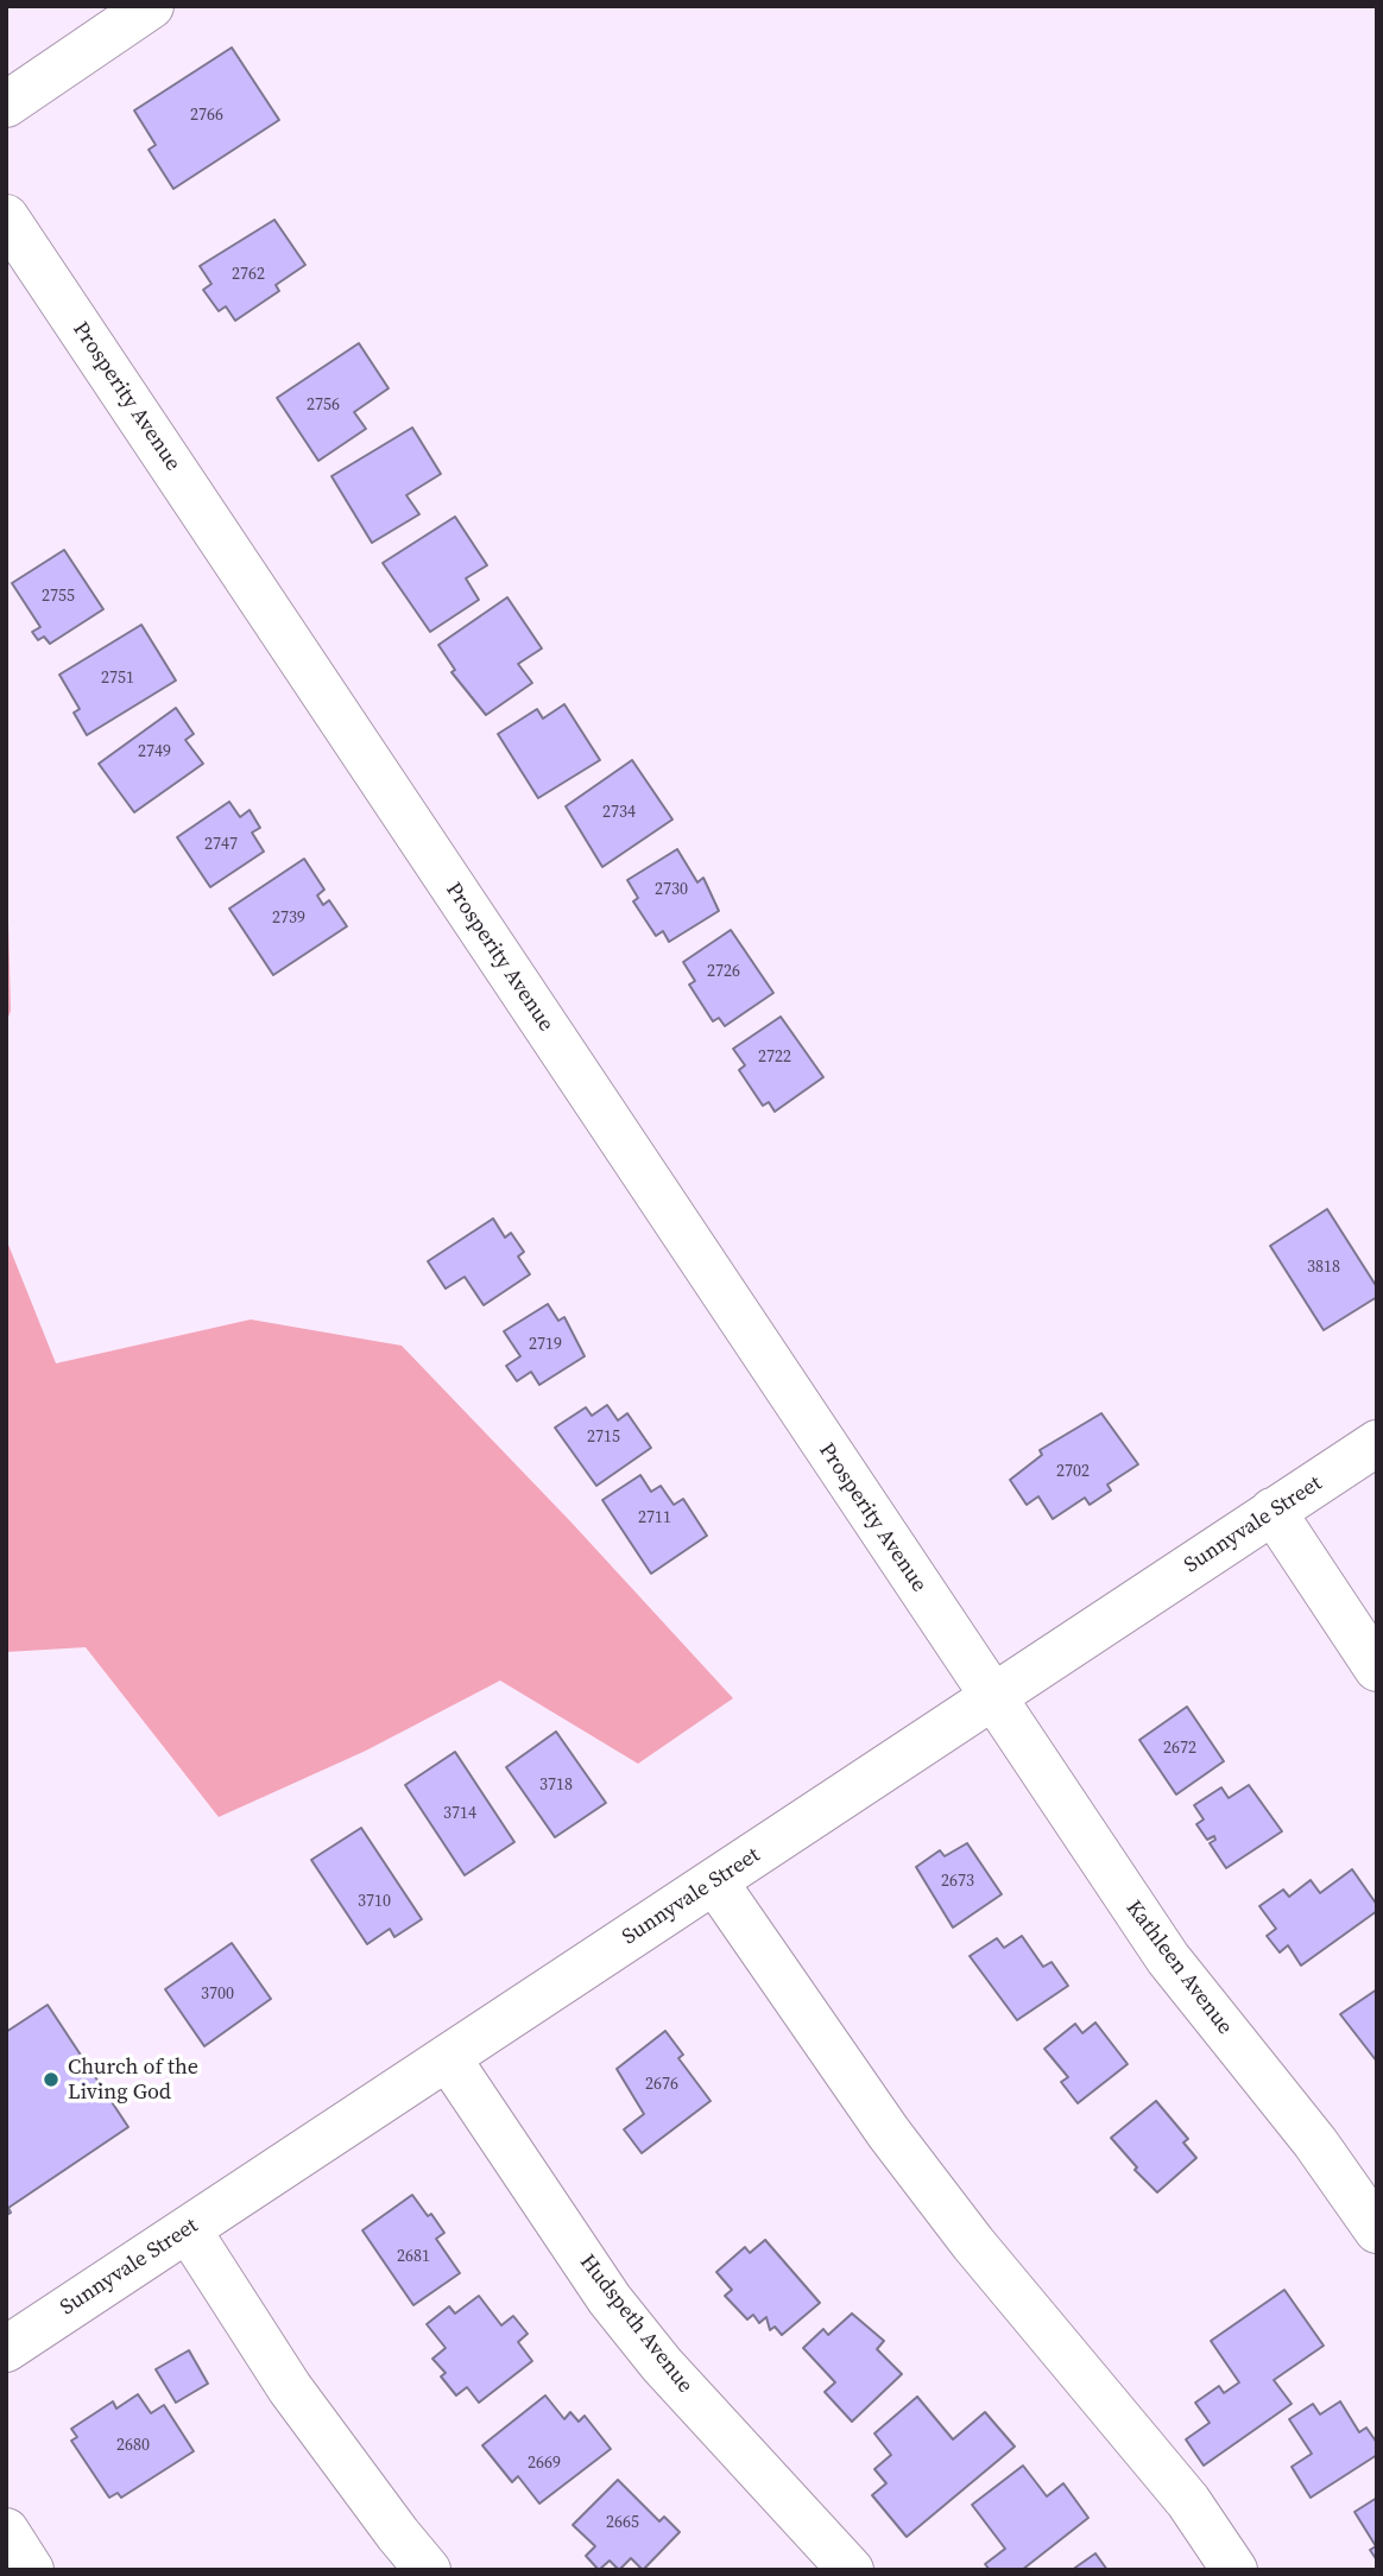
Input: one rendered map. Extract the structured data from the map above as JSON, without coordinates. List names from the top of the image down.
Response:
{
  "streets": {
    "street": [
      "Prosperity Avenue",
      "Sunnyvale Street",
      "Kathleen Avenue",
      "Hudspeth Avenue"
    ]
  },
  "crossings": [
    ["Prosperity Avenue", "Sunnyvale Street"],
    ["Prosperity Avenue", "Kathleen Avenue"],
    ["Sunnyvale Street", "Kathleen Avenue"],
    ["Sunnyvale Street", "Hudspeth Avenue"]
  ],
  "places": ["Church of the Living God"],
  "house_numbers": [
    "2766",
    "2762",
    "2756",
    "2755",
    "2751",
    "2749",
    "2734",
    "2747",
    "2730",
    "2739",
    "2726",
    "2722",
    "3818",
    "2719",
    "2715",
    "2702",
    "2711",
    "2672",
    "3718",
    "3714",
    "2673",
    "3710",
    "3700",
    "2676",
    "2681",
    "2680",
    "2669",
    "2665"
  ]
}
